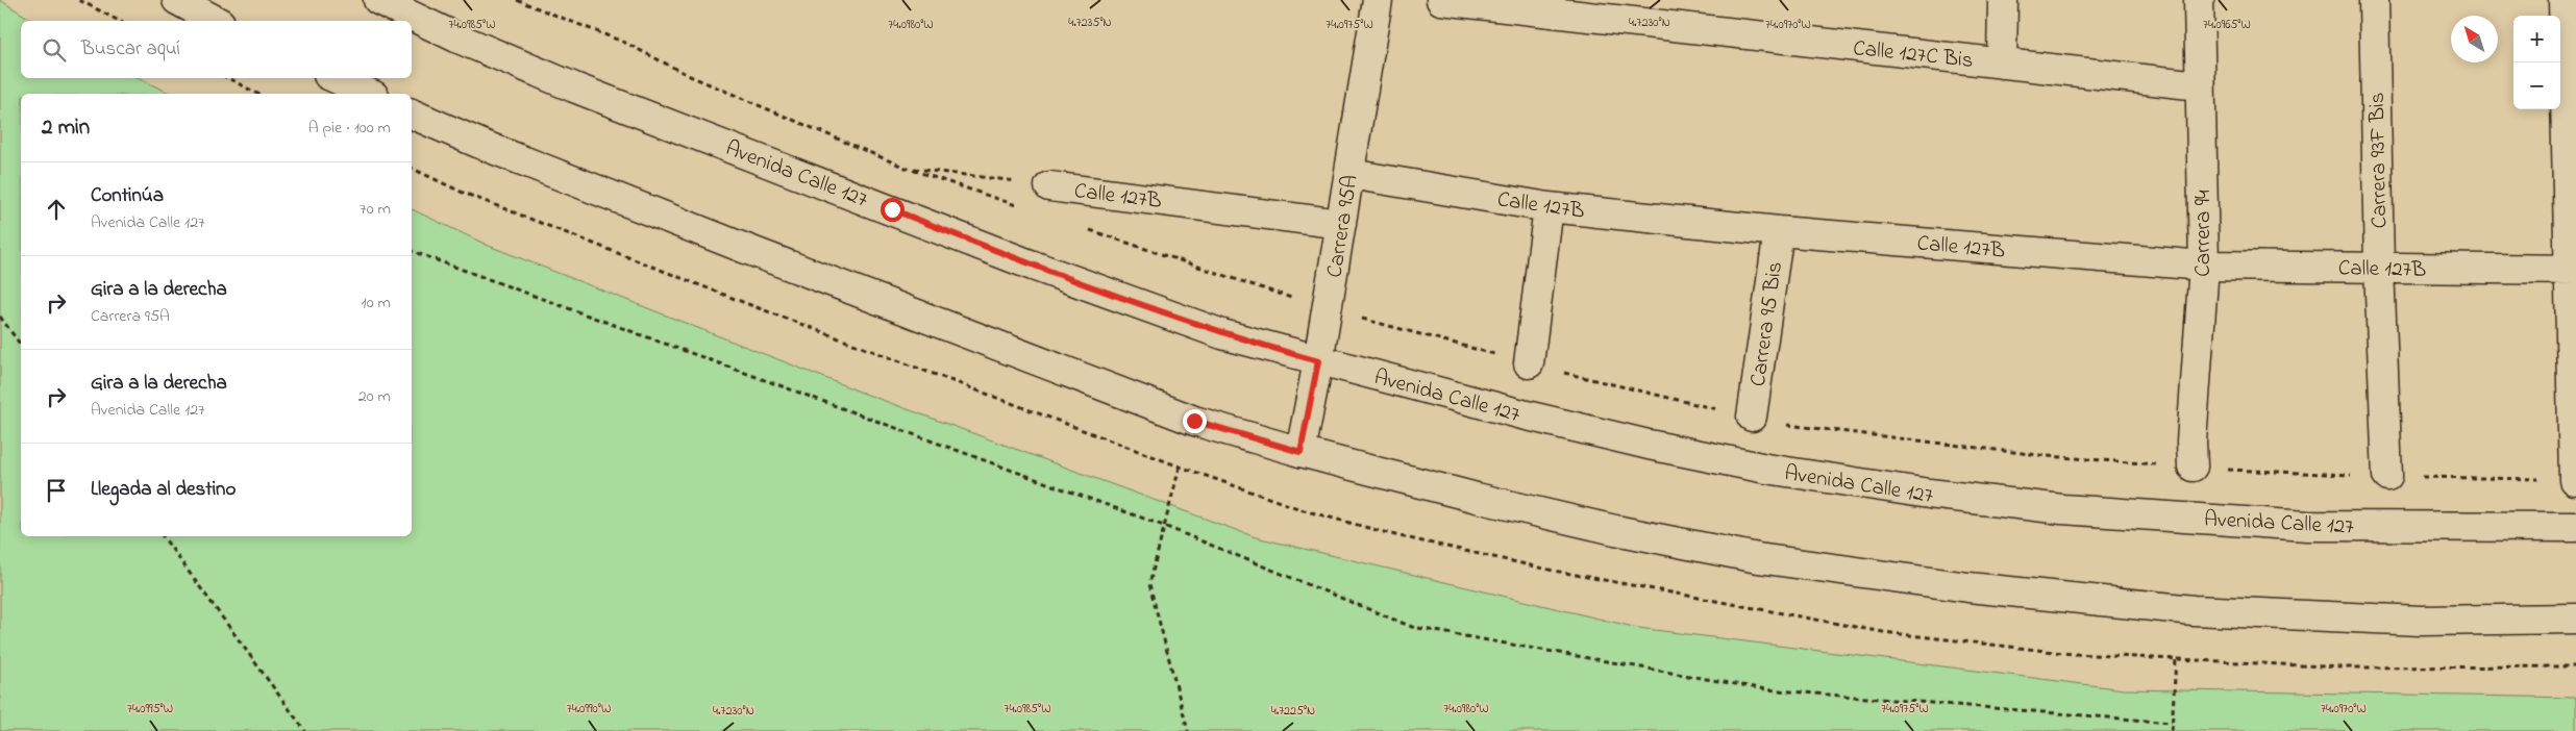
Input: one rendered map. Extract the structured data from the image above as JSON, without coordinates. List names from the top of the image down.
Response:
{
  "streets": {
    "street": [
      "Calle 127C Bis",
      "Carrera 93F Bis",
      "Avenida Calle 127",
      "Calle 127B",
      "Carrera 95A",
      "Carrera 94",
      "Carrera 95 Bis"
    ]
  },
  "crossings": [
    ["Calle 127C Bis", "Carrera 94"],
    ["Carrera 93F Bis", "Calle 127B"],
    ["Avenida Calle 127", "Carrera 95A"],
    ["Calle 127B", "Carrera 95A"],
    ["Calle 127B", "Carrera 94"],
    ["Calle 127B", "Carrera 95 Bis"]
  ],
  "north": "top left",
  "page": {
    "map_buttons": ["+", "−"],
    "search": "Buscar aquí",
    "heading": ["2 min", "A pie · 100 m"],
    "list": [
      ["Continúa", "Avenida Calle 127", "70 m"],
      ["Gira a la derecha", "Carrera 95A", "10 m"],
      ["Gira a la derecha", "Avenida Calle 127", "20 m"],
      "Llegada al destino"
    ]
  },
  "coordinates": [
    "4.7235°N",
    "4.7230°N",
    "74.0985°W",
    "74.0980°W",
    "74.0975°W",
    "74.0970°W",
    "74.0965°W",
    "74.0995°W",
    "74.0990°W",
    "4.7225°N"
  ]
}
